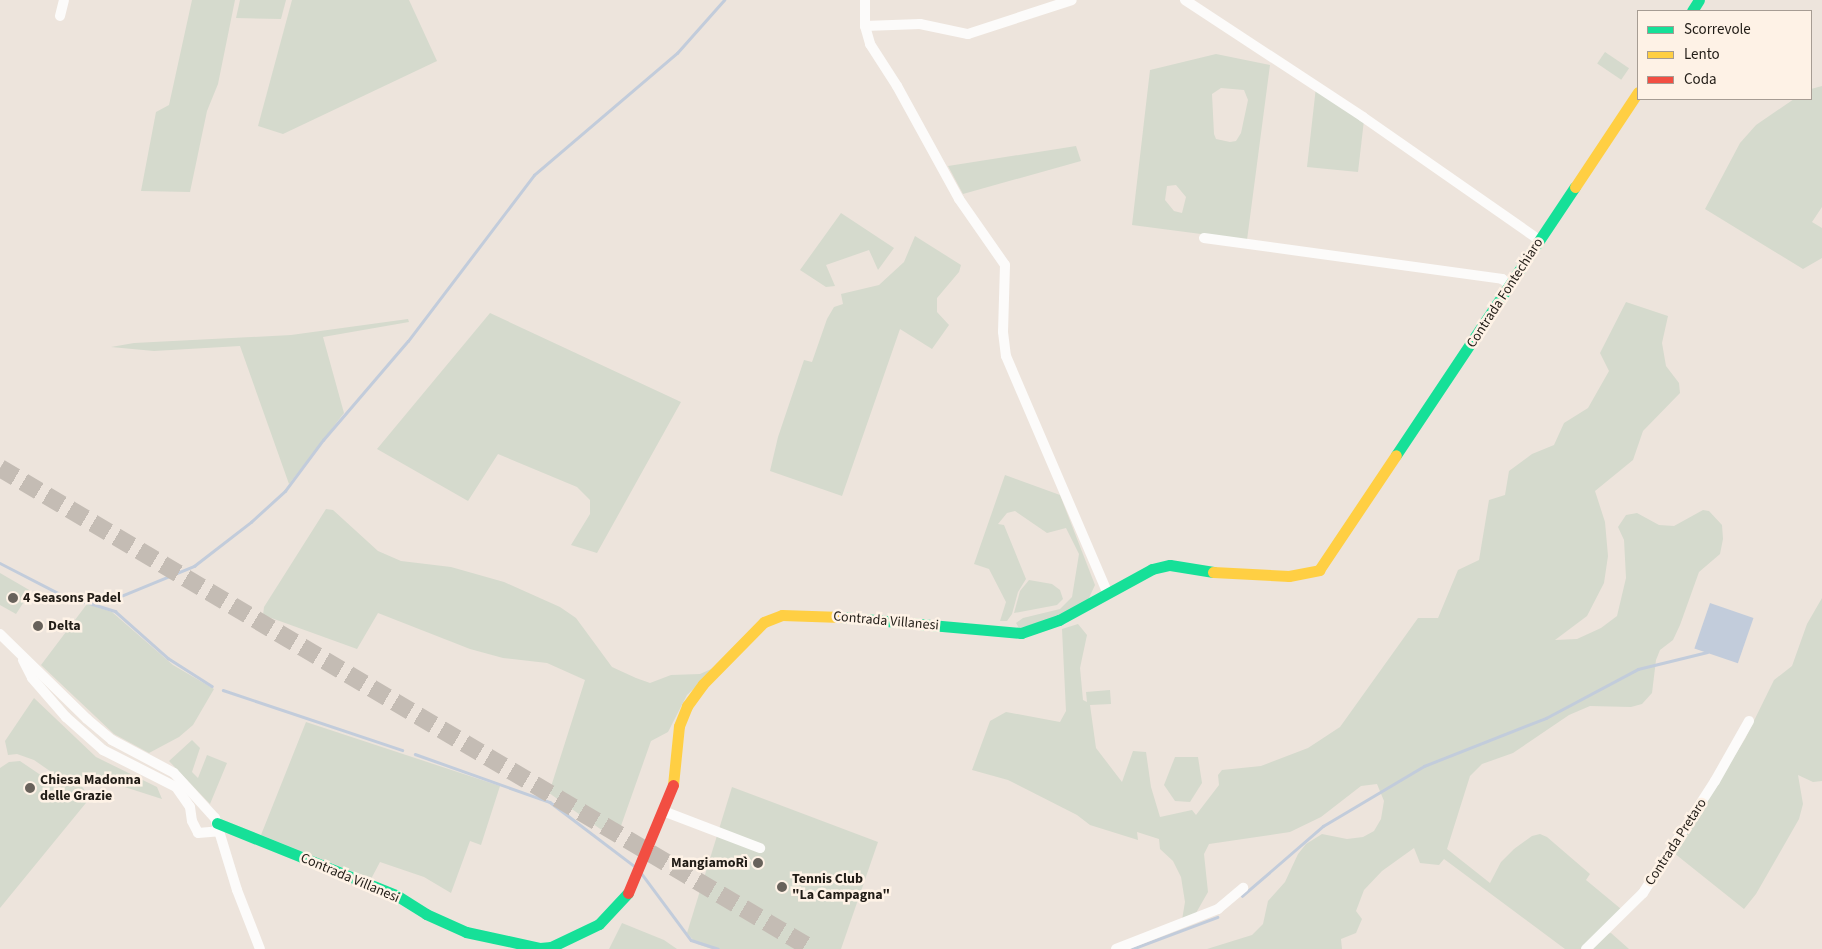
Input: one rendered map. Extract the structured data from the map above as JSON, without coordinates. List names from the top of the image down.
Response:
{
  "streets": {
    "street": ["Contrada Fontechiaro", "Contrada Villanesi", "Contrada Pretaro"]
  },
  "crossings": [
    ["Contrada Fontechiaro", "Contrada Villanesi"]
  ],
  "places": [
    "4 Seasons Padel",
    "Delta",
    "Chiesa Madonna delle Grazie",
    "MangiamoRì",
    "Tennis Club \"La Campagna\""
  ],
  "legend": ["Scorrevole", "Lento", "Coda"]
}
